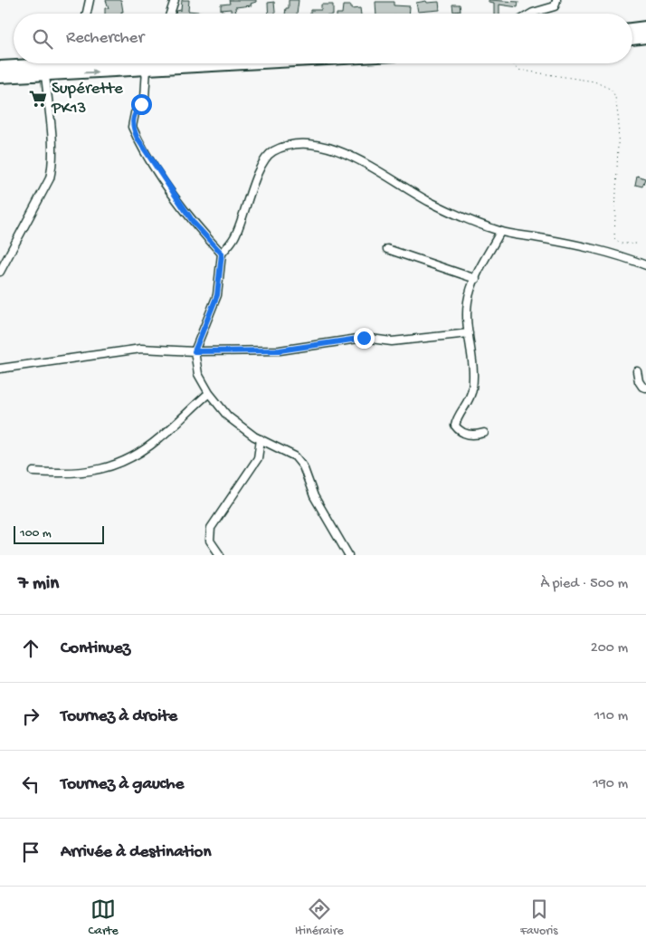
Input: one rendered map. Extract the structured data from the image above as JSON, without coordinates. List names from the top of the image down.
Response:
{
  "places": {
    "supermarket": ["Supérette PK13"]
  },
  "scale_bar": "100 m",
  "page": {
    "search": "Rechercher",
    "scale": "100 m",
    "heading": ["7 min", "À pied · 500 m"],
    "list": [
      ["Continuez", "200 m"],
      ["Tournez à droite", "110 m"],
      ["Tournez à gauche", "190 m"],
      "Arrivée à destination"
    ],
    "nav": ["Carte", "Itinéraire", "Favoris"]
  }
}
